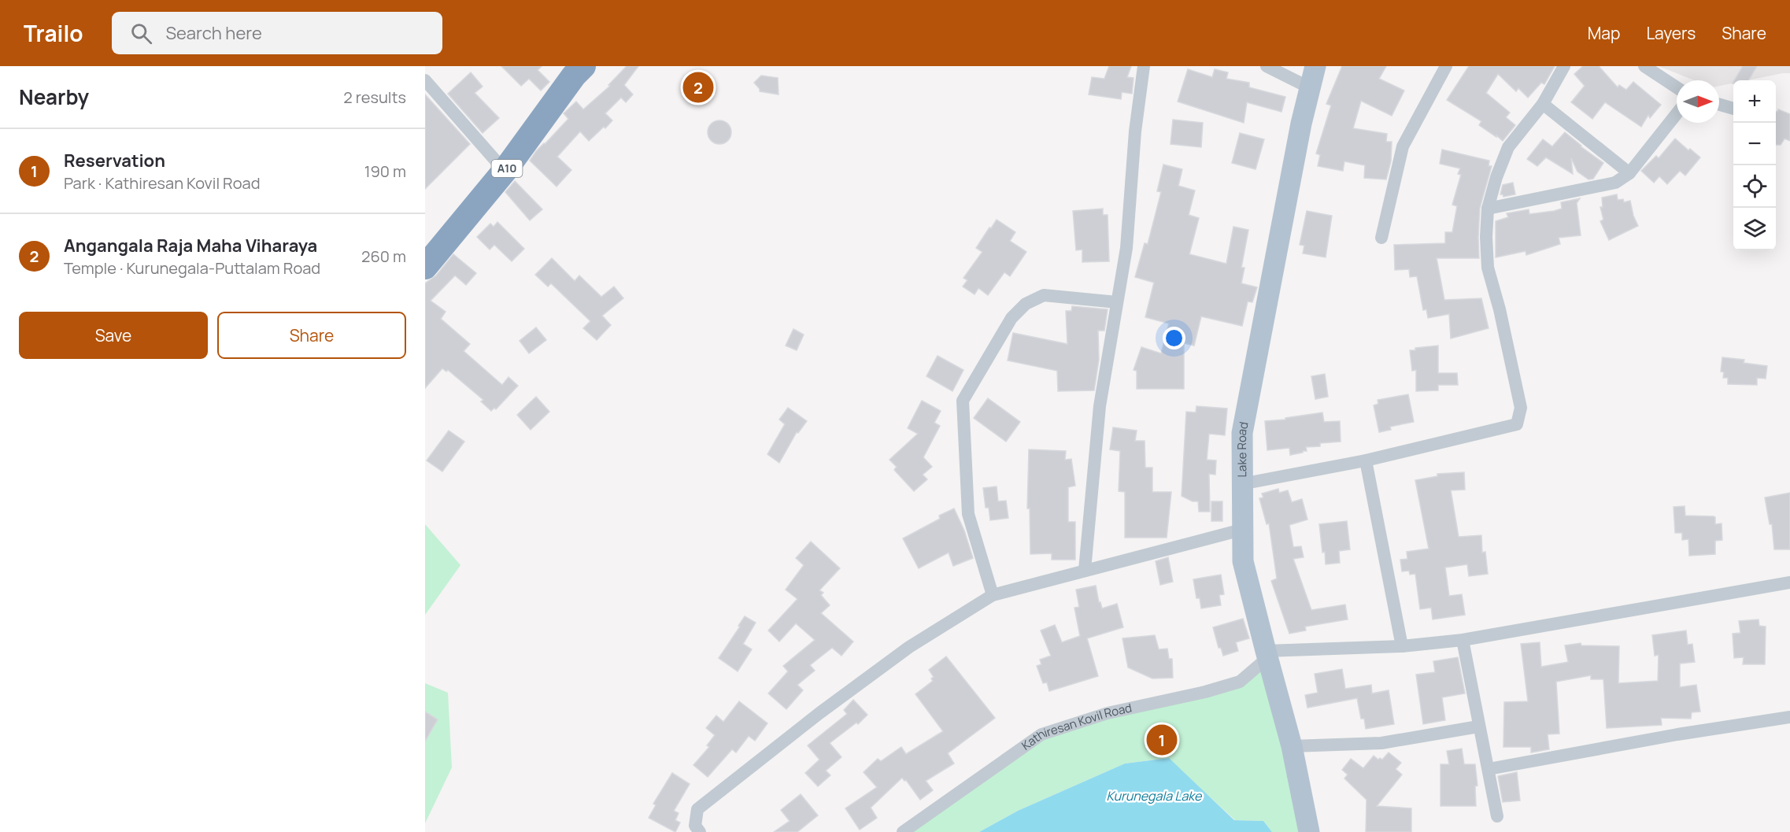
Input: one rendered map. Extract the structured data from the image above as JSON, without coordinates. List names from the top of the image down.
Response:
{
  "streets": {
    "highway": ["A10"],
    "main road": ["Lake Road"],
    "street": ["Kathiresan Kovil Road"]
  },
  "crossings": [
    ["Lake Road", "Kathiresan Kovil Road"]
  ],
  "water": ["Kurunegala Lake"],
  "north": "right",
  "page": {
    "header": "Trailo",
    "search": "Search here",
    "nav": ["Map", "Layers", "Share"],
    "heading": ["Nearby", "2 results"],
    "pins": ["2", "1"],
    "map_buttons": ["+", "−"],
    "list": [
      {
        "mark": "1",
        "name": "Reservation",
        "note": "Park · Kathiresan Kovil Road",
        "value": "190 m"
      },
      {
        "mark": "2",
        "name": "Angangala Raja Maha Viharaya",
        "note": "Temple · Kurunegala-Puttalam Road",
        "value": "260 m"
      }
    ],
    "buttons": ["Save", "Share"]
  }
}
